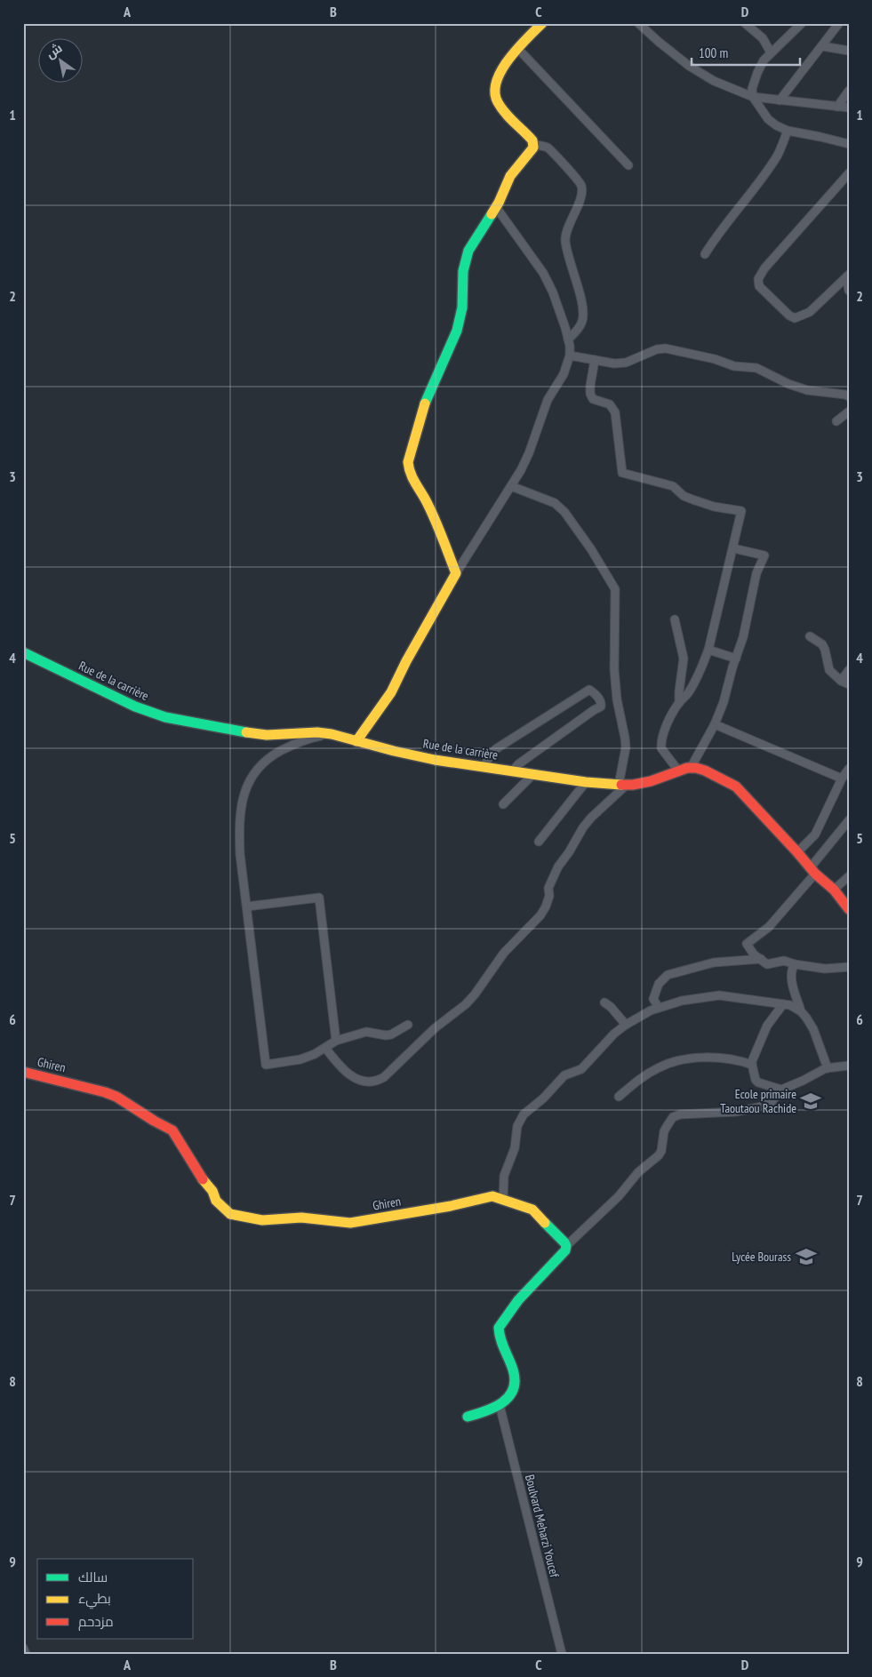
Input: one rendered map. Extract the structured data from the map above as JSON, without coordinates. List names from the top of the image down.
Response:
{
  "streets": {
    "street": ["Rue de la carrière", "Ghiren", "Boulvard Meharzi Youcef"]
  },
  "places": {
    "school or university": ["Ecole primaire Taoutaou Rachide", "Lycée Bourass"]
  },
  "legend": ["سالك", "بطيء", "مزدحم"],
  "scale_bar": "100 m",
  "north": "top left",
  "grid": {
    "columns": [
      "A",
      "B",
      "C",
      "D"
    ],
    "rows": [
      "1",
      "2",
      "3",
      "4",
      "5",
      "6",
      "7",
      "8",
      "9"
    ]
  }
}
